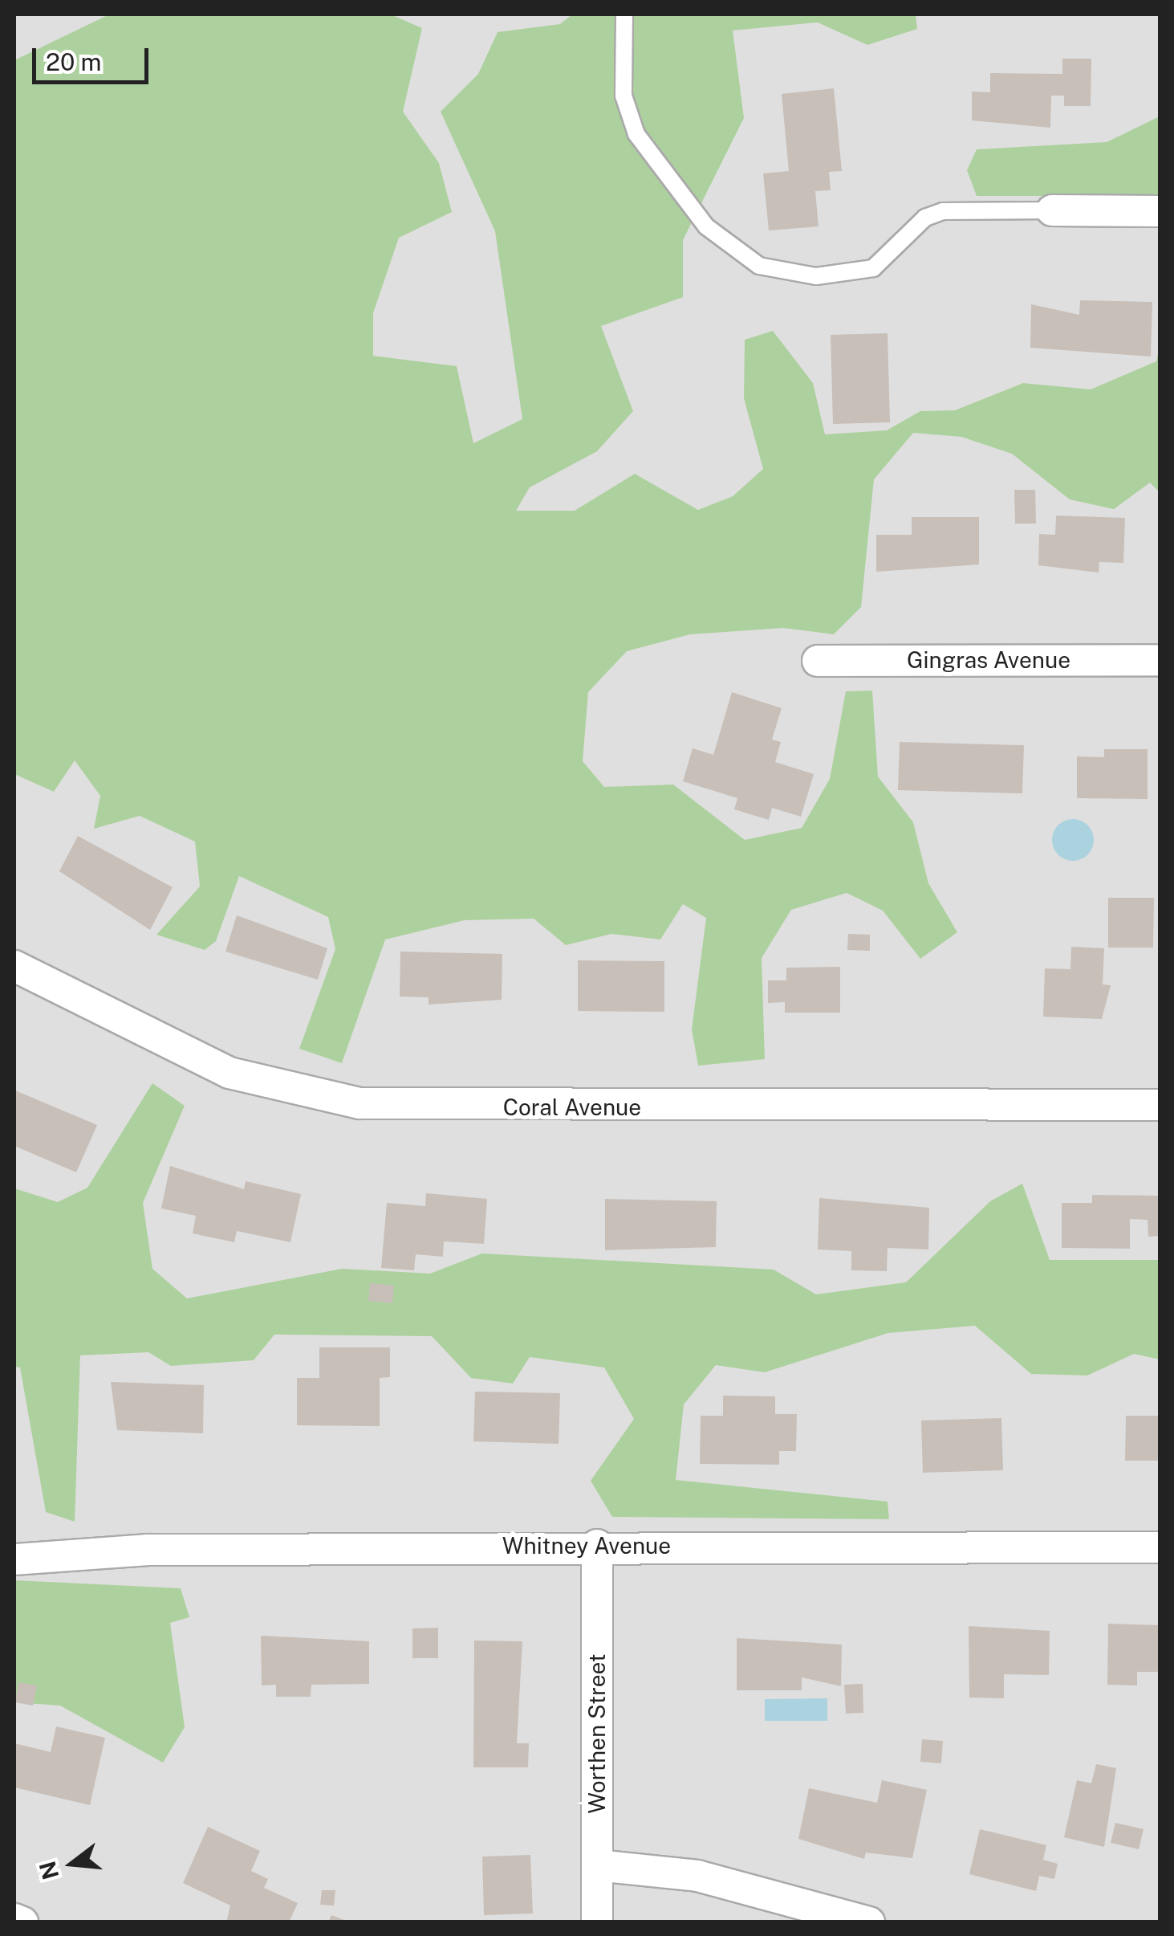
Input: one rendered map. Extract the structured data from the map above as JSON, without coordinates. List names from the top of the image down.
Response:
{
  "streets": {
    "street": [
      "Gingras Avenue",
      "Coral Avenue",
      "Whitney Avenue",
      "Worthen Street"
    ]
  },
  "crossings": [
    ["Whitney Avenue", "Worthen Street"]
  ],
  "scale_bar": "20 m",
  "north": "left"
}
